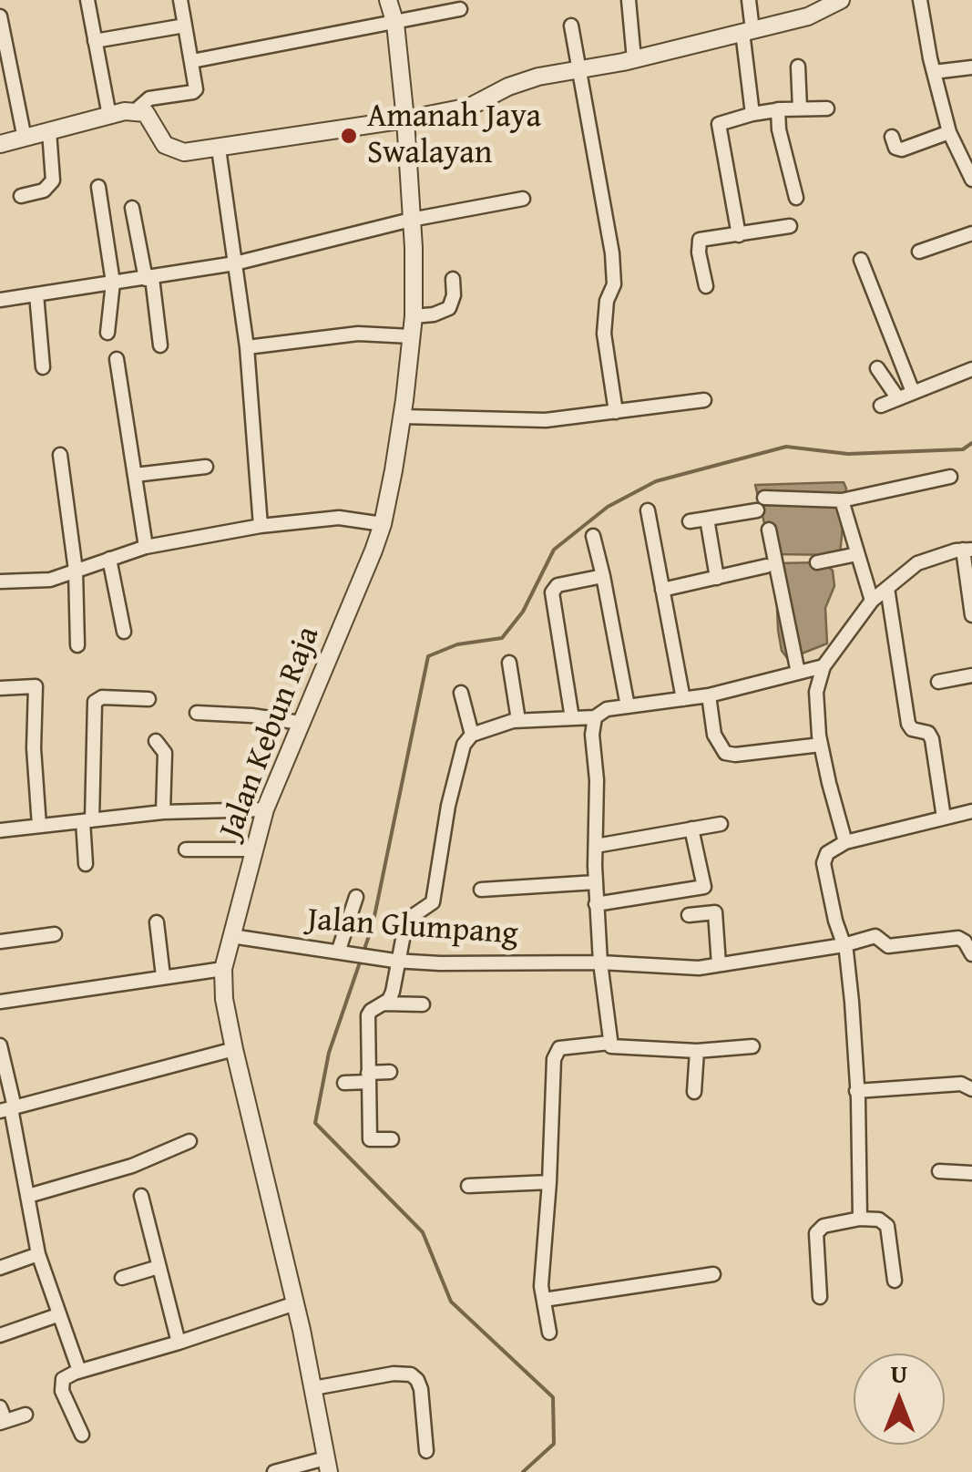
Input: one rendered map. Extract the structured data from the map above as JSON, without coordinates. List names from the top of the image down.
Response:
{
  "streets": {
    "street": ["Jalan Kebun Raja", "Jalan Glumpang"]
  },
  "crossings": [
    ["Jalan Kebun Raja", "Jalan Glumpang"]
  ],
  "places": ["Amanah Jaya Swalayan"],
  "north": "top"
}
